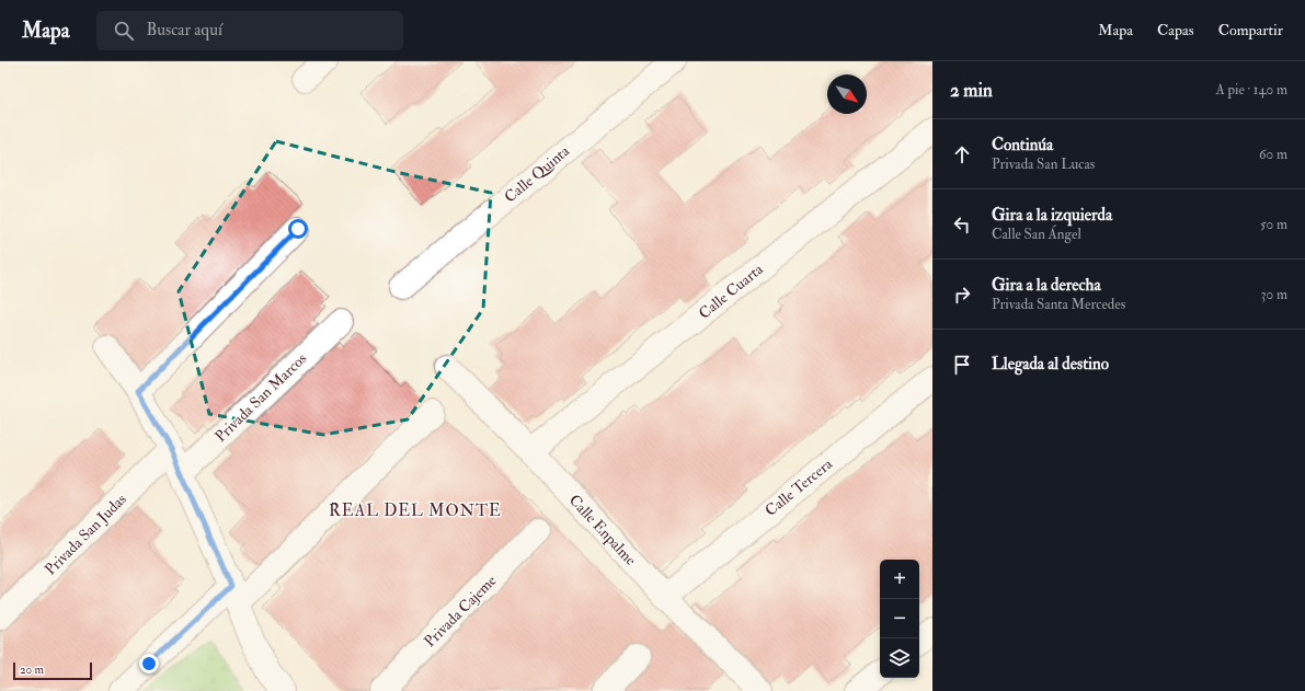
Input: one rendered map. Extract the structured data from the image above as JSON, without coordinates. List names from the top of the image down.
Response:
{
  "streets": {
    "street": [
      "Calle Quinta",
      "Calle Cuarta",
      "Privada San Marcos",
      "Calle Tercera",
      "Calle Enpalme",
      "Privada San Judas",
      "Privada Cajeme"
    ]
  },
  "crossings": [
    ["Calle Cuarta", "Calle Enpalme"],
    ["Calle Tercera", "Calle Enpalme"]
  ],
  "districts": ["REAL DEL MONTE"],
  "scale_bar": "20 m",
  "north": "bottom right",
  "page": {
    "header": "Mapa",
    "search": "Buscar aquí",
    "nav": ["Mapa", "Capas", "Compartir"],
    "heading": ["2 min", "A pie · 140 m"],
    "list": [
      ["Continúa", "Privada San Lucas", "60 m"],
      ["Gira a la izquierda", "Calle San Ángel", "50 m"],
      ["Gira a la derecha", "Privada Santa Mercedes", "30 m"],
      "Llegada al destino"
    ],
    "map_buttons": ["+", "−"],
    "scale": "20 m"
  }
}
